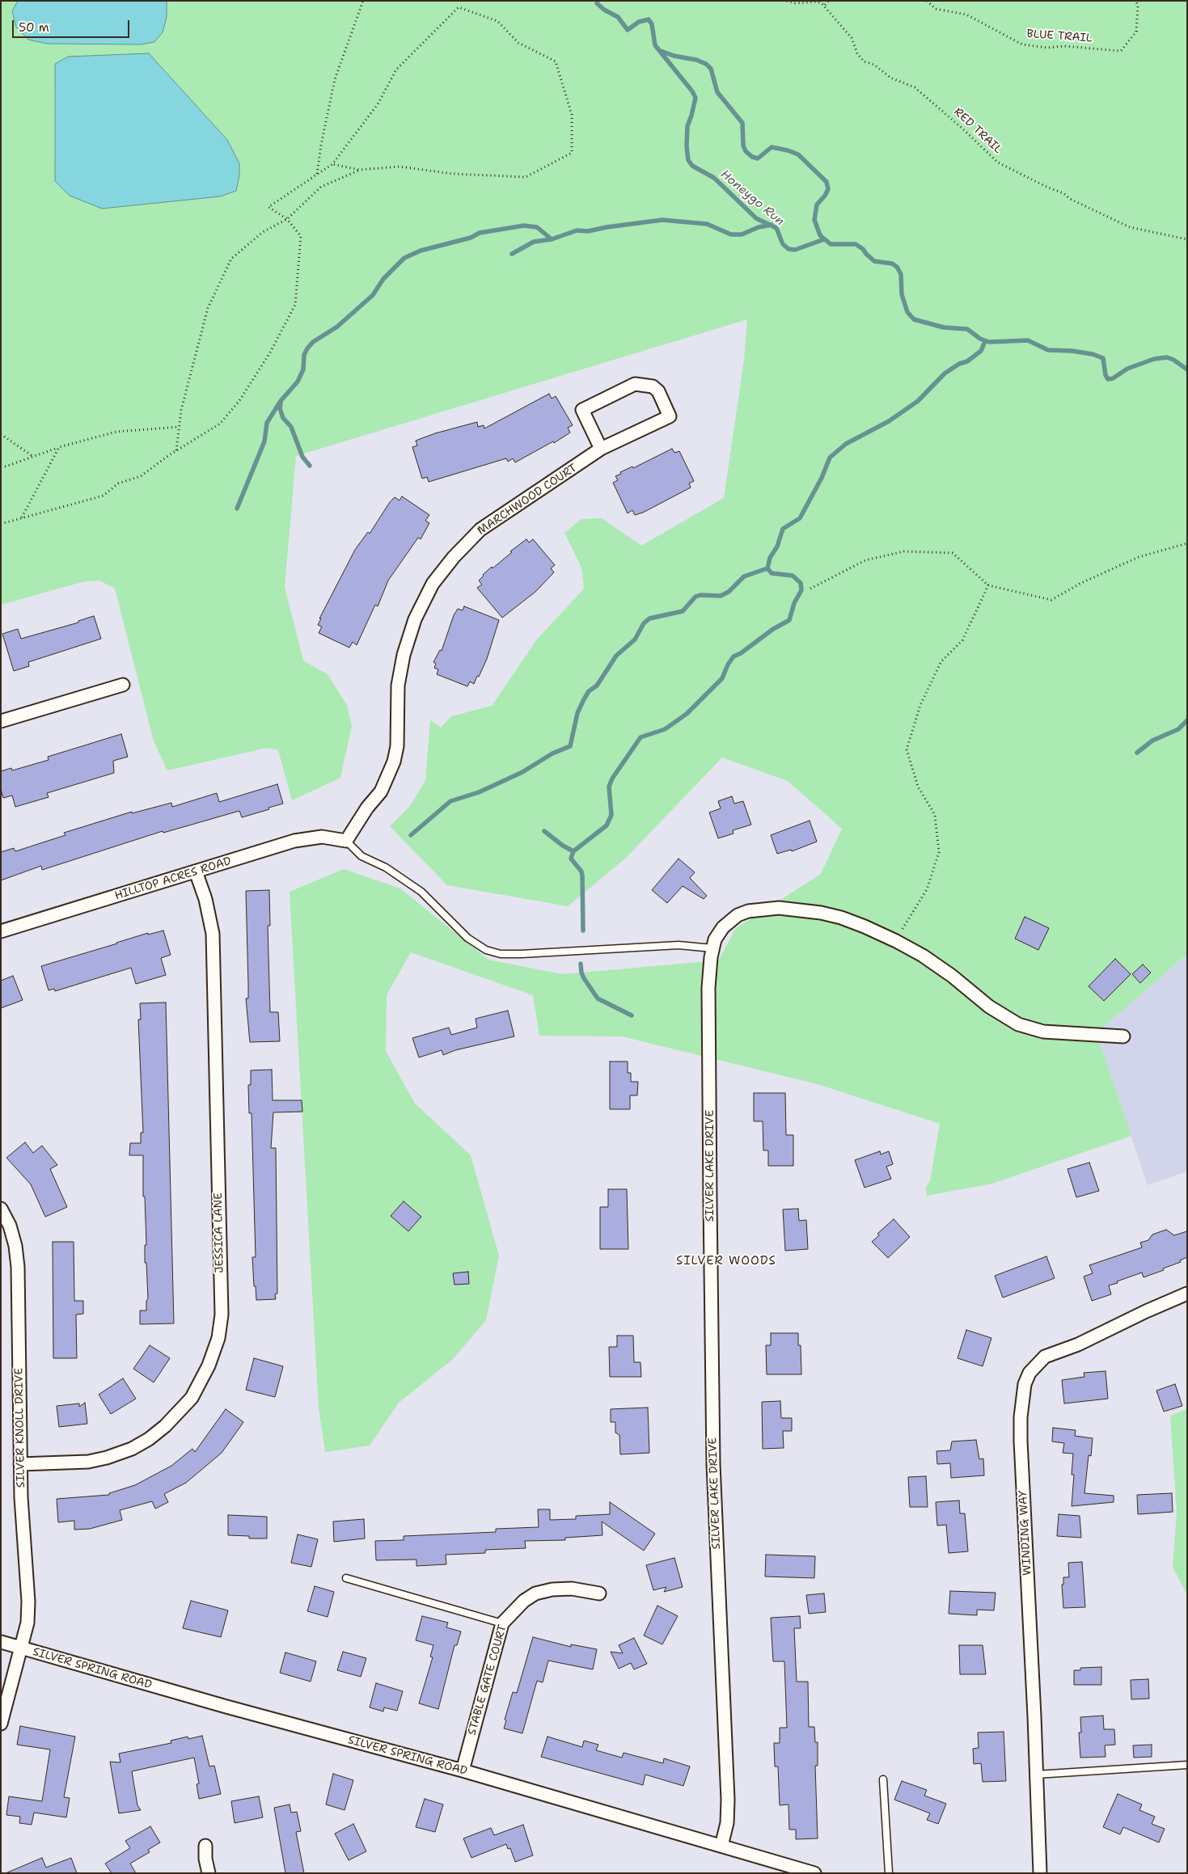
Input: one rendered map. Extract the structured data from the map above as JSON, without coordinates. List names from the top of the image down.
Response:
{
  "streets": {
    "street": [
      "MARCHWOOD COURT",
      "HILLTOP ACRES ROAD",
      "SILVER LAKE DRIVE",
      "JESSICA LANE",
      "SILVER KNOLL DRIVE",
      "WINDING WAY",
      "SILVER SPRING ROAD",
      "STABLE GATE COURT"
    ],
    "path": ["BLUE TRAIL", "RED TRAIL"]
  },
  "crossings": [
    ["MARCHWOOD COURT", "HILLTOP ACRES ROAD"],
    ["HILLTOP ACRES ROAD", "JESSICA LANE"],
    ["SILVER LAKE DRIVE", "SILVER SPRING ROAD"],
    ["JESSICA LANE", "SILVER KNOLL DRIVE"],
    ["SILVER KNOLL DRIVE", "SILVER SPRING ROAD"],
    ["SILVER SPRING ROAD", "STABLE GATE COURT"]
  ],
  "districts": ["SILVER WOODS"],
  "water": ["Honeygo Run"],
  "scale_bar": "50 m"
}
